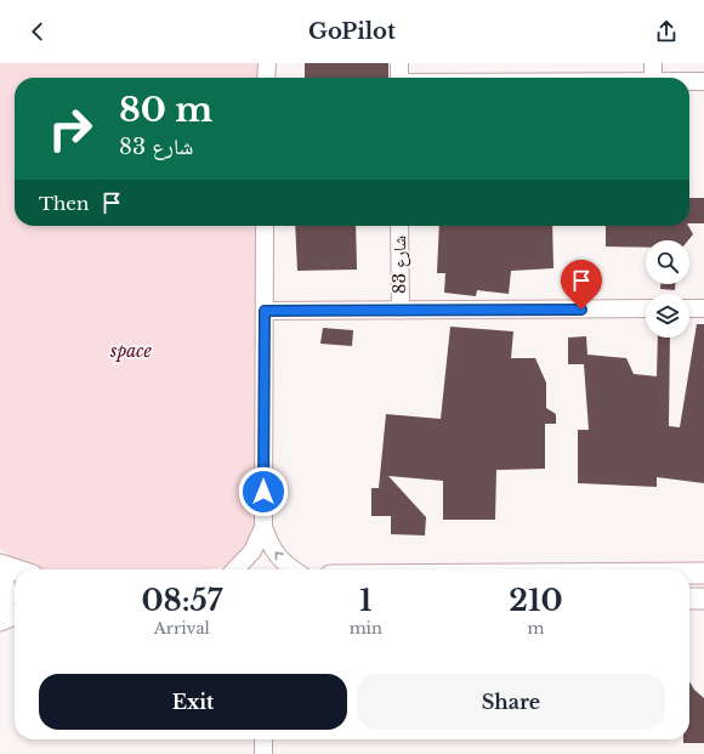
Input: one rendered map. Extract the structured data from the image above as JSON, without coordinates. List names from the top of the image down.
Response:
{
  "streets": {
    "street": ["شارع 83"]
  },
  "parks": ["space"],
  "page": {
    "header": "GoPilot",
    "turn": ["80 m", "شارع 83"],
    "then": "Then",
    "eta": [
      "08:57",
      "Arrival",
      "1",
      "min",
      "210",
      "m"
    ],
    "buttons": ["Exit", "Share"]
  }
}
